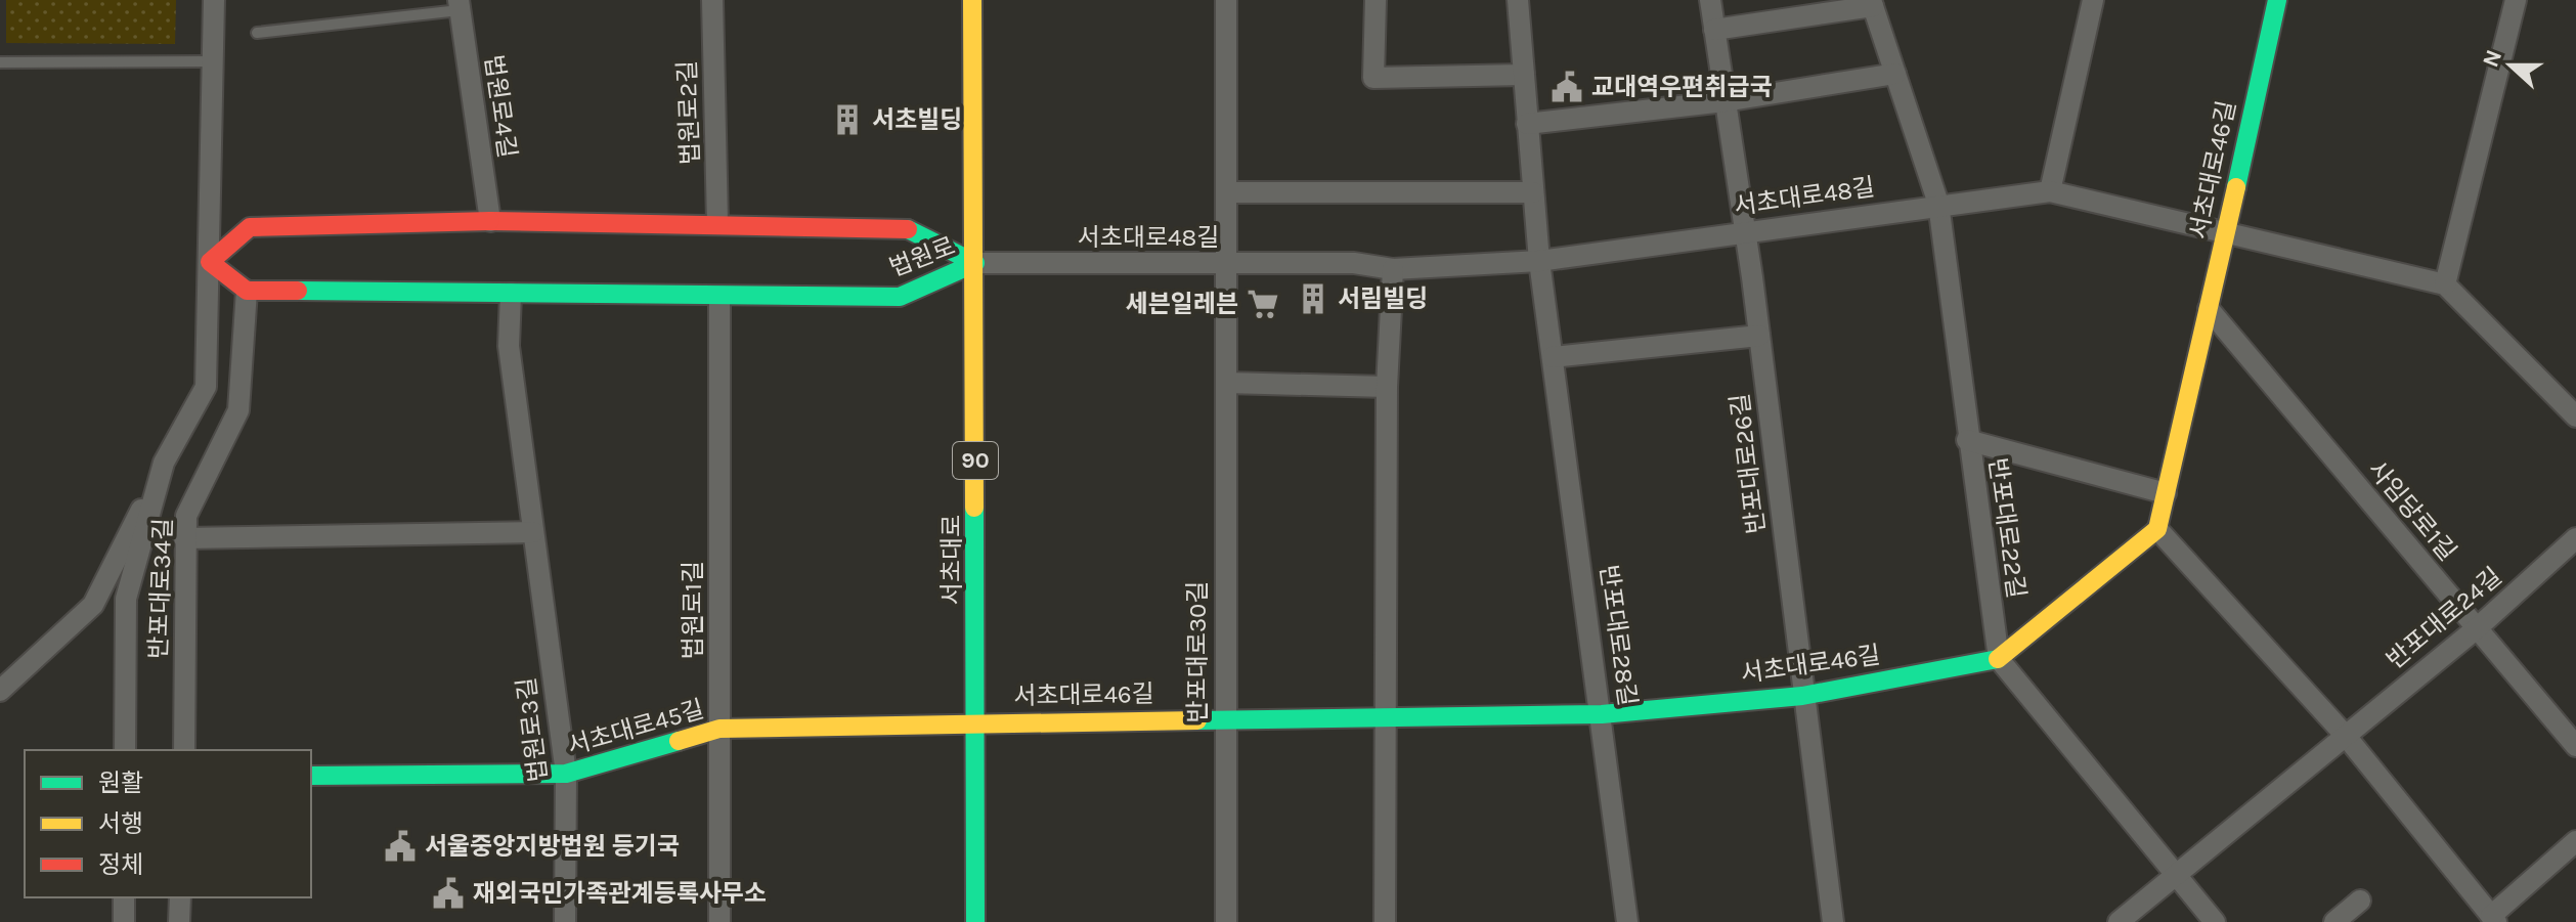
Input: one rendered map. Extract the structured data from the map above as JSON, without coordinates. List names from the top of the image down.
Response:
{
  "streets": {
    "street": [
      "법원로4길",
      "법원로2길",
      "서초대로46길",
      "서초대로48길",
      "법원로",
      "90",
      "반포대로26길",
      "사임당로1길",
      "반포대로22길",
      "서초대로",
      "반포대로34길",
      "법원로1길",
      "반포대로24길",
      "반포대로28길",
      "반포대로30길",
      "서초대로45길",
      "법원로3길"
    ]
  },
  "crossings": [
    ["법원로4길", "법원로"],
    ["법원로2길", "법원로"],
    ["서초대로46길", "서초대로48길"],
    ["서초대로46길", "반포대로26길"],
    ["서초대로46길", "사임당로1길"],
    ["서초대로46길", "반포대로22길"],
    ["서초대로46길", "서초대로"],
    ["서초대로46길", "반포대로28길"],
    ["서초대로46길", "반포대로30길"],
    ["서초대로46길", "서초대로45길"],
    ["서초대로48길", "법원로"],
    ["서초대로48길", "반포대로26길"],
    ["서초대로48길", "반포대로22길"],
    ["서초대로48길", "서초대로"],
    ["서초대로48길", "반포대로28길"],
    ["서초대로48길", "반포대로30길"],
    ["법원로", "서초대로"],
    ["법원로", "반포대로34길"],
    ["법원로", "법원로1길"],
    ["법원로", "법원로3길"],
    ["사임당로1길", "반포대로24길"],
    ["서초대로", "서초대로45길"],
    ["법원로1길", "서초대로45길"],
    ["서초대로45길", "법원로3길"]
  ],
  "places": {
    "public building": ["교대역우편취급국", "서울중앙지방법원 등기국", "재외국민가족관계등록사무소"],
    "building": ["서초빌딩", "서림빌딩"],
    "supermarket": ["세븐일레븐"]
  },
  "legend": ["원활", "서행", "정체"],
  "north": "left"
}
